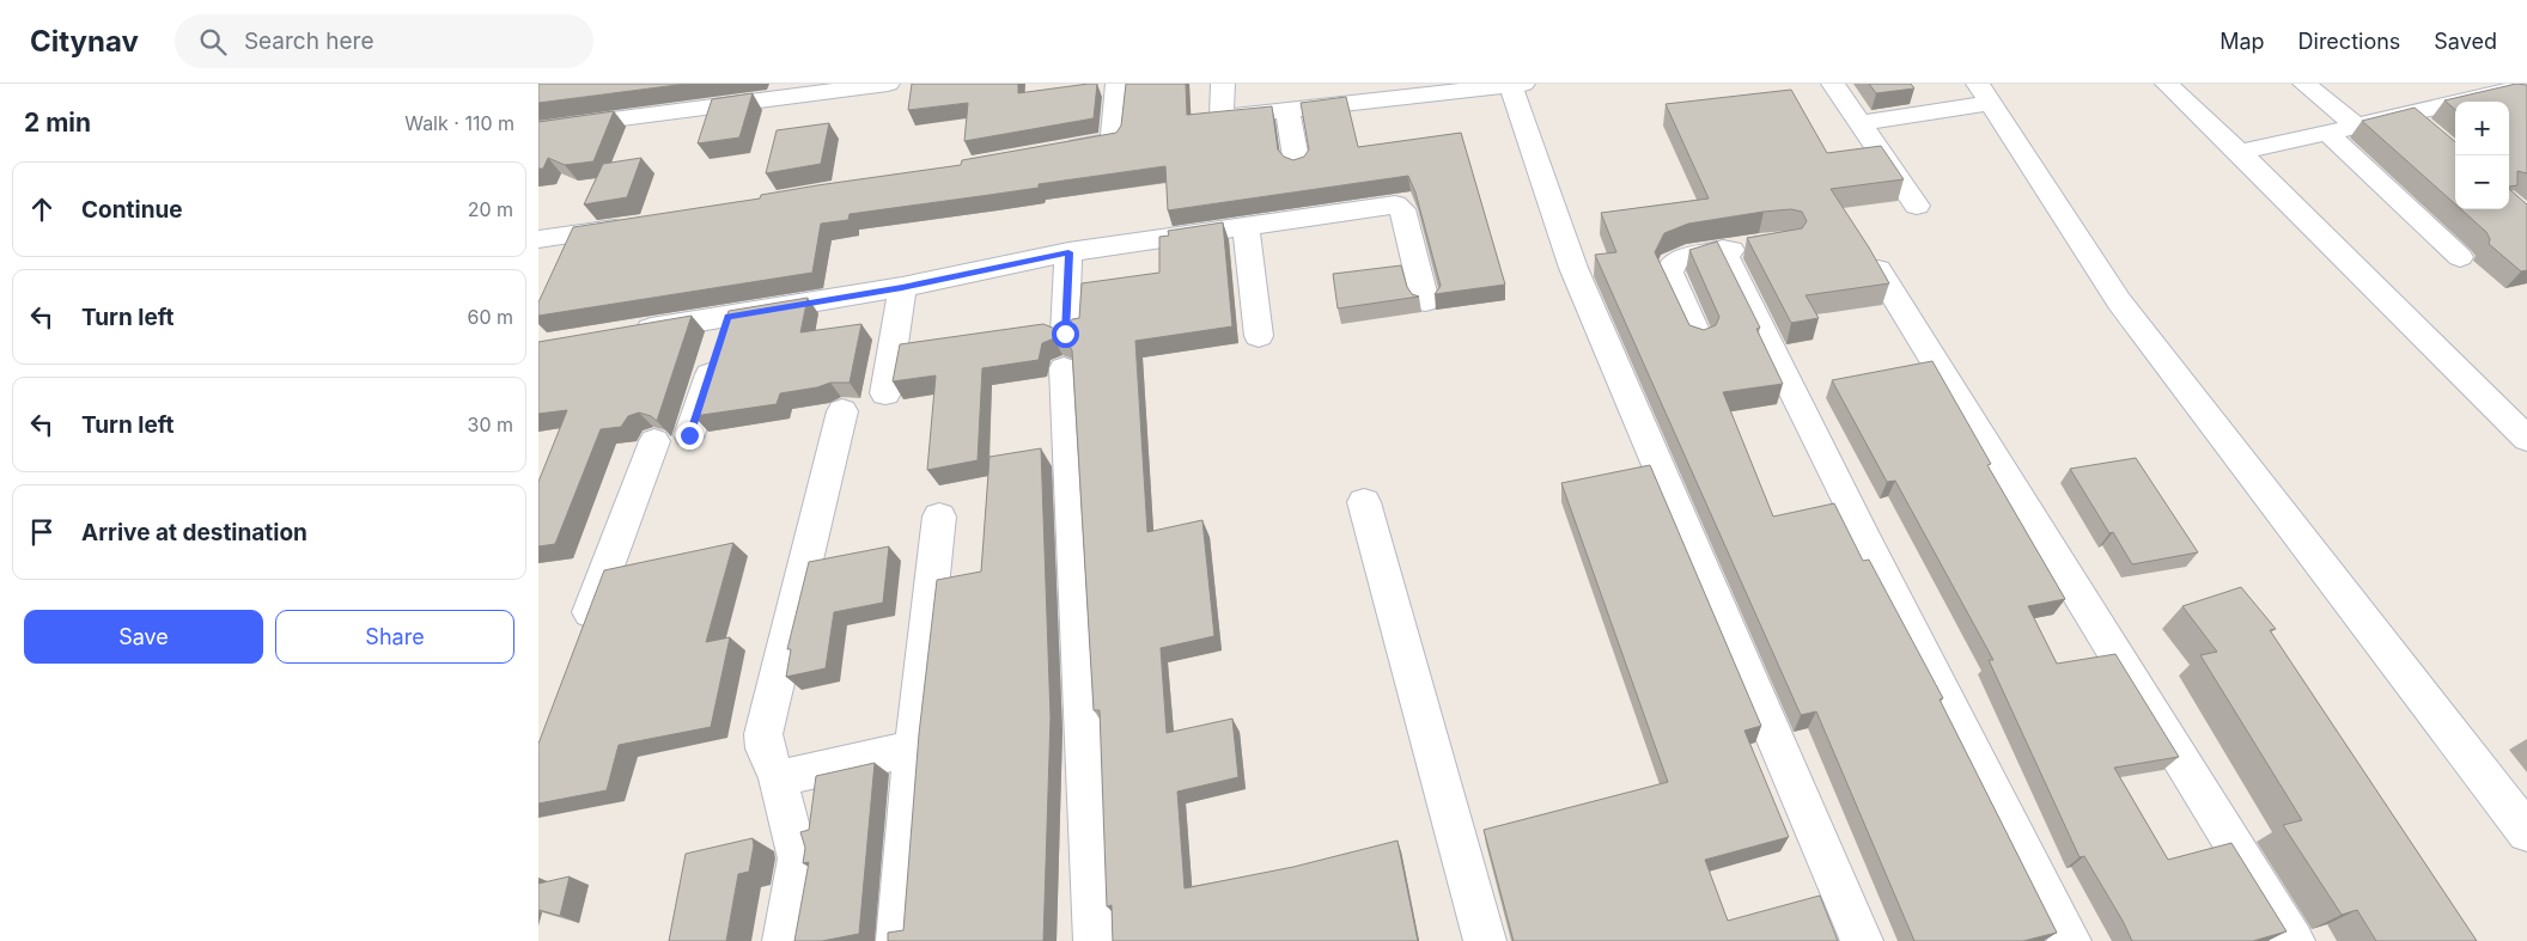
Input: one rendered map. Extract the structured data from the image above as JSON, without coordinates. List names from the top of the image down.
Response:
{
  "page": {
    "header": "Citynav",
    "search": "Search here",
    "nav": ["Map", "Directions", "Saved"],
    "heading": ["2 min", "Walk · 110 m"],
    "map_buttons": ["+", "−"],
    "list": [
      ["Continue", "20 m"],
      ["Turn left", "60 m"],
      ["Turn left", "30 m"],
      "Arrive at destination"
    ],
    "buttons": ["Save", "Share"]
  }
}
